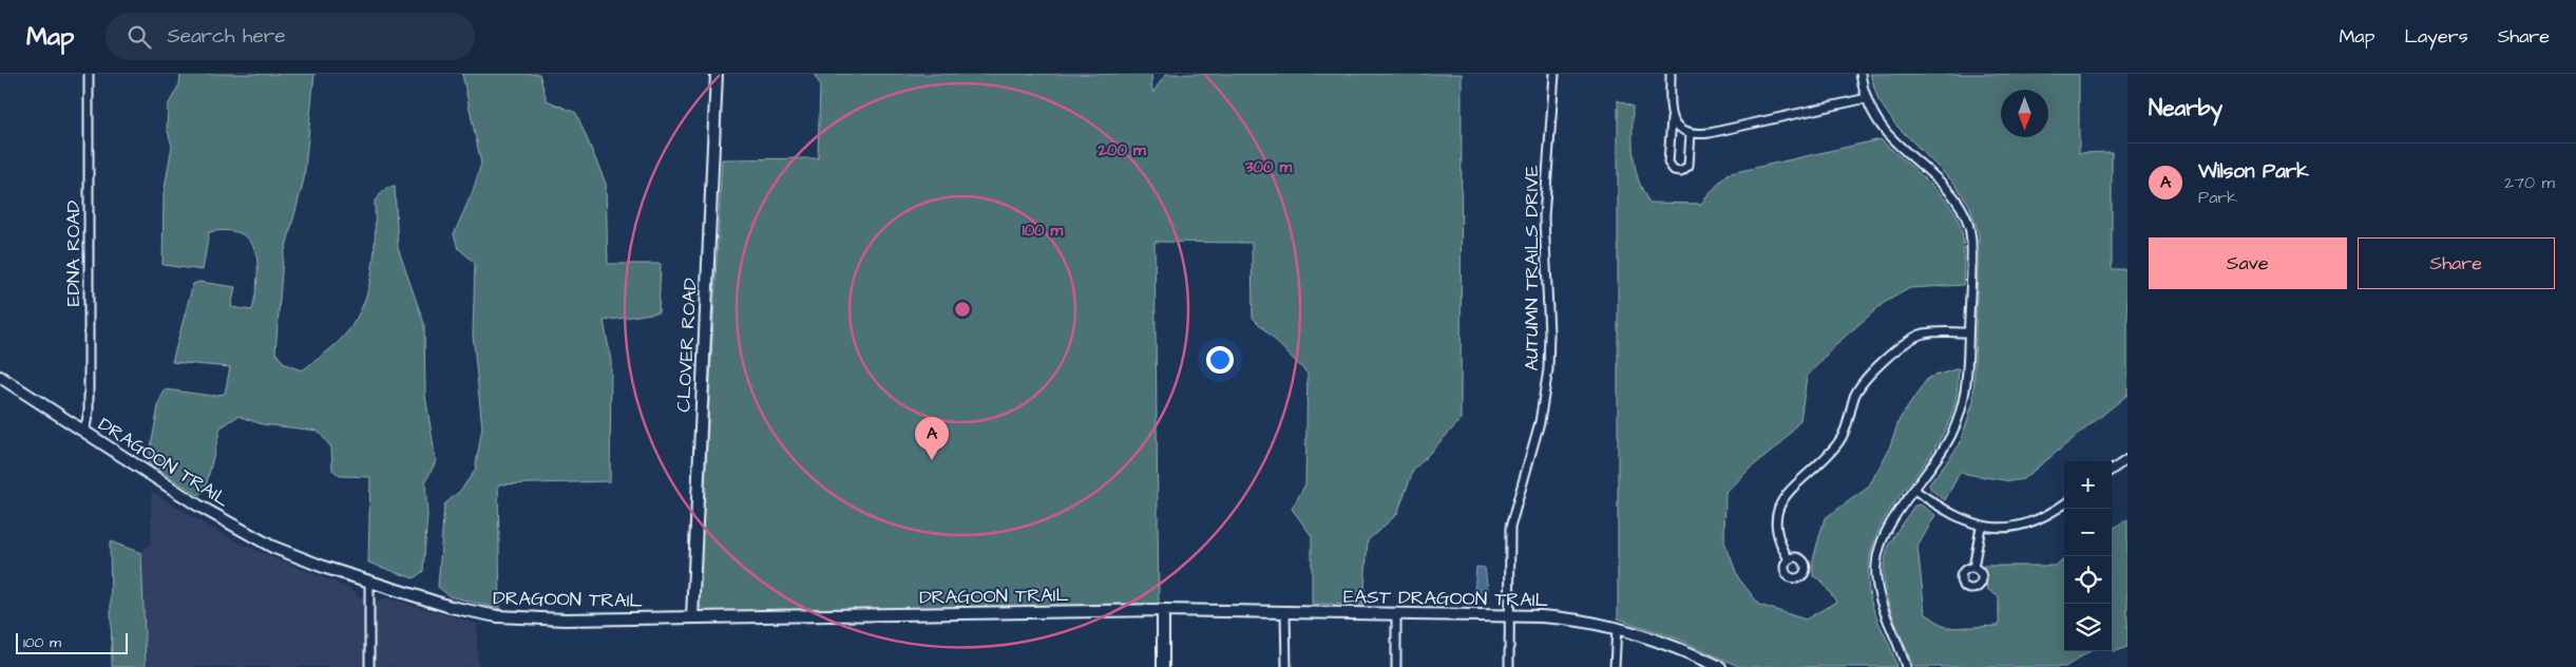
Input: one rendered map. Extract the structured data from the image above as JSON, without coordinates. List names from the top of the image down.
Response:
{
  "streets": {
    "street": [
      "EDNA ROAD",
      "AUTUMN TRAILS DRIVE",
      "CLOVER ROAD",
      "DRAGOON TRAIL",
      "EAST DRAGOON TRAIL"
    ]
  },
  "crossings": [
    ["EDNA ROAD", "DRAGOON TRAIL"],
    ["AUTUMN TRAILS DRIVE", "EAST DRAGOON TRAIL"],
    ["CLOVER ROAD", "DRAGOON TRAIL"],
    ["DRAGOON TRAIL", "EAST DRAGOON TRAIL"]
  ],
  "scale_bar": "100 m",
  "north": "bottom",
  "page": {
    "header": "Map",
    "search": "Search here",
    "nav": ["Map", "Layers", "Share"],
    "heading": "Nearby",
    "list": [
      {
        "mark": "A",
        "name": "Wilson Park",
        "note": "Park",
        "value": "270 m"
      }
    ],
    "buttons": ["Save", "Share"],
    "pins": "A",
    "map_buttons": ["+", "−"],
    "scale": "100 m"
  },
  "rings": ["200 m", "300 m", "100 m"]
}
